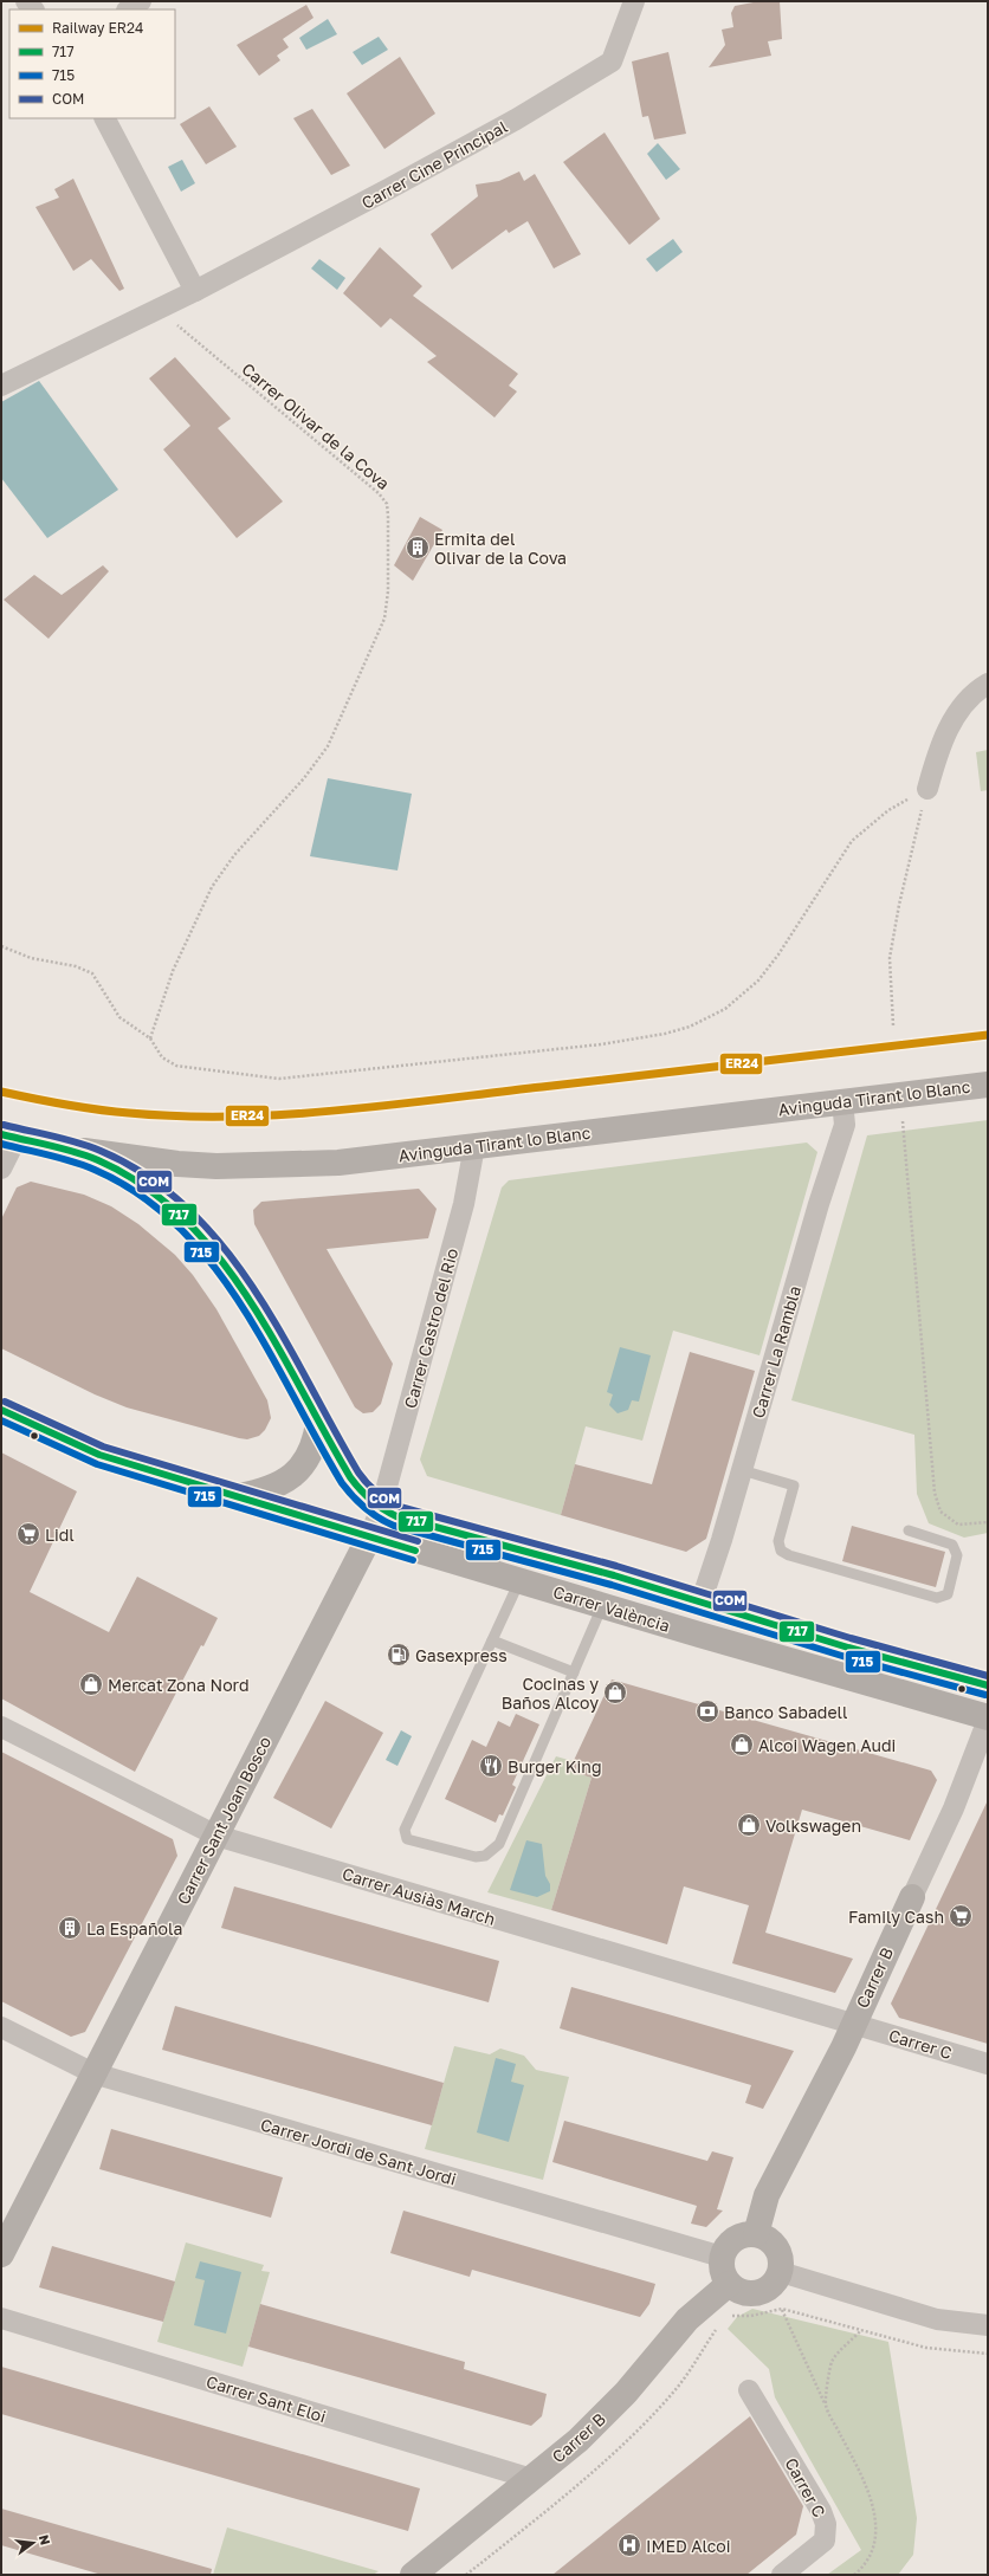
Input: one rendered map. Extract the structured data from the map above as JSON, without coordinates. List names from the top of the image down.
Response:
{
  "streets": {
    "main road": ["Avinguda Tirant lo Blanc", "Carrer València"],
    "street": [
      "Carrer Cine Principal",
      "Carrer Castro del Rio",
      "Carrer La Rambla",
      "Carrer Sant Joan Bosco",
      "Carrer Ausiàs March",
      "Carrer B",
      "Carrer C",
      "Carrer Jordi de Sant Jordi",
      "Carrer Sant Eloi"
    ],
    "path": ["Carrer Olivar de la Cova"]
  },
  "crossings": [
    ["Carrer Cine Principal", "Carrer Olivar de la Cova"],
    ["Avinguda Tirant lo Blanc", "Carrer Castro del Rio"],
    ["Avinguda Tirant lo Blanc", "Carrer La Rambla"],
    ["Avinguda Tirant lo Blanc", "Carrer València"],
    ["Carrer Castro del Rio", "Carrer València"],
    ["Carrer La Rambla", "Carrer València"],
    ["Carrer València", "Carrer Sant Joan Bosco"],
    ["Carrer València", "Carrer B"],
    ["Carrer Sant Joan Bosco", "Carrer Ausiàs March"],
    ["Carrer Sant Joan Bosco", "Carrer Jordi de Sant Jordi"],
    ["Carrer Ausiàs March", "Carrer B"],
    ["Carrer Ausiàs March", "Carrer C"],
    ["Carrer B", "Carrer C"],
    ["Carrer B", "Carrer Jordi de Sant Jordi"],
    ["Carrer B", "Carrer Sant Eloi"]
  ],
  "places": {
    "building": ["Ermita del Olivar de la Cova", "La Española"],
    "supermarket": ["Lidl", "Family Cash"],
    "fuel station": ["Gasexpress"],
    "shop": [
      "Mercat Zona Nord",
      "Cocinas y Baños Alcoy",
      "Alcoi Wagen Audi",
      "Volkswagen"
    ],
    "bank": ["Banco Sabadell"],
    "restaurant": ["Burger King"],
    "hospital": ["IMED Alcoi"]
  },
  "lines": [
    "rail line ER24",
    "transit line COM",
    "transit line 717",
    "transit line 715"
  ],
  "legend": [
    "Railway ER24",
    "717",
    "715",
    "COM"
  ],
  "north": "right"
}
